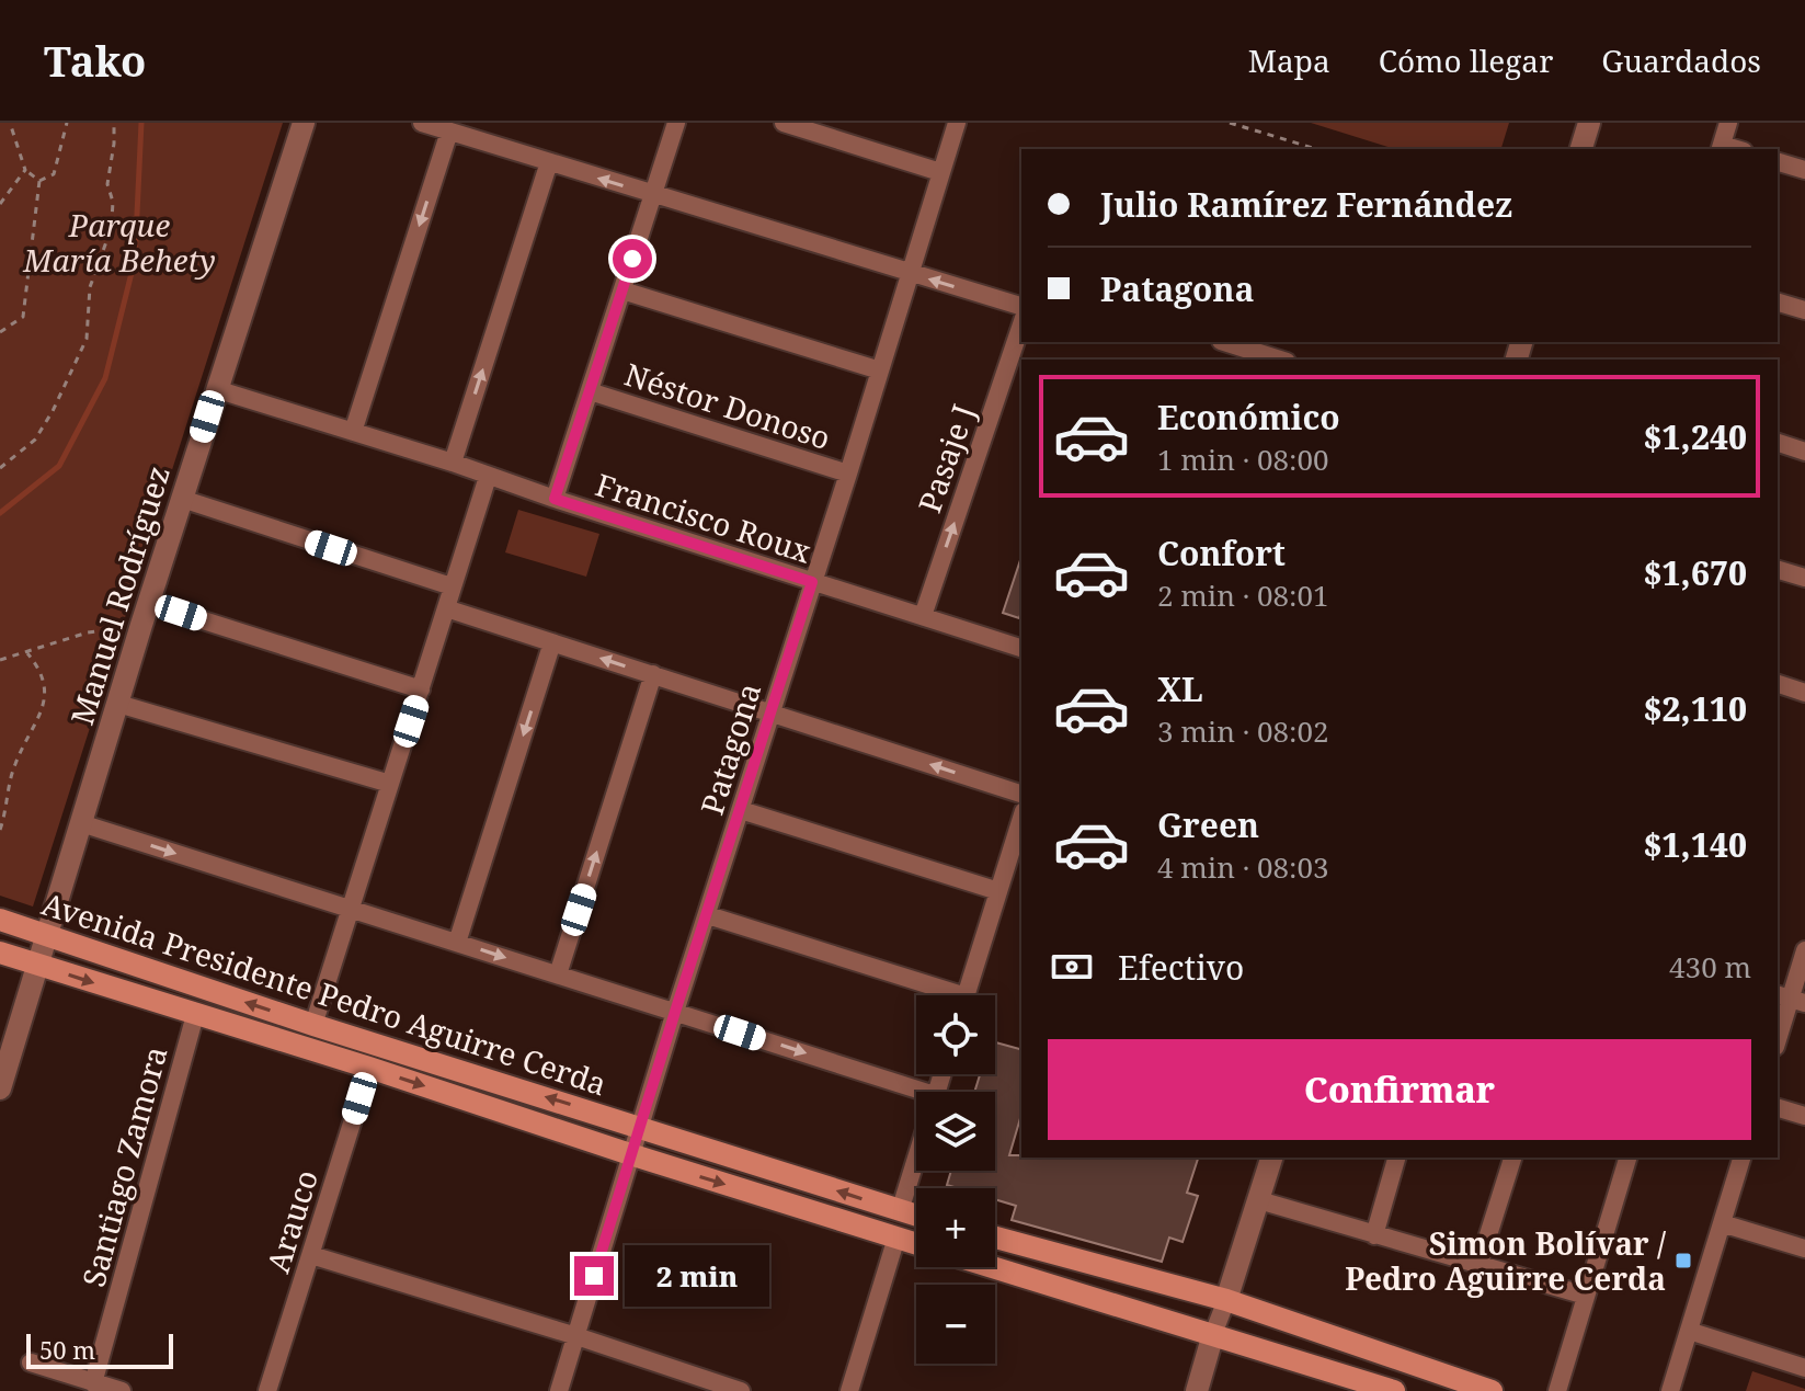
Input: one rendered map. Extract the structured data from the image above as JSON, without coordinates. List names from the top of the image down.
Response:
{
  "streets": {
    "main road": ["Avenida Presidente Pedro Aguirre Cerda"],
    "street": [
      "Néstor Donoso",
      "Pasaje J",
      "Francisco Roux",
      "Manuel Rodríguez",
      "Patagona",
      "Santiago Zamora",
      "Arauco"
    ]
  },
  "crossings": [
    ["Néstor Donoso", "Patagona"],
    ["Pasaje J", "Francisco Roux"],
    ["Francisco Roux", "Manuel Rodríguez"],
    ["Francisco Roux", "Patagona"],
    ["Manuel Rodríguez", "Avenida Presidente Pedro Aguirre Cerda"],
    ["Patagona", "Avenida Presidente Pedro Aguirre Cerda"],
    ["Avenida Presidente Pedro Aguirre Cerda", "Santiago Zamora"],
    ["Avenida Presidente Pedro Aguirre Cerda", "Arauco"]
  ],
  "one_way": ["Pasaje J"],
  "parks": ["Parque María Behety"],
  "places": {
    "transit": ["Simon Bolívar / Pedro Aguirre Cerda"]
  },
  "scale_bar": "50 m",
  "page": {
    "header": "Tako",
    "nav": ["Mapa", "Cómo llegar", "Guardados"],
    "banner": ["Julio Ramírez Fernández", "Patagona"],
    "list": [
      {
        "name": "Económico",
        "note": "1 min · 08:00",
        "value": "$1,240"
      },
      {
        "name": "Confort",
        "note": "2 min · 08:01",
        "value": "$1,670"
      },
      {
        "name": "XL",
        "note": "3 min · 08:02",
        "value": "$2,110"
      },
      {
        "name": "Green",
        "note": "4 min · 08:03",
        "value": "$1,140"
      }
    ],
    "pay": ["Efectivo", "430 m"],
    "map_buttons": ["+", "−"],
    "buttons": "Confirmar",
    "bubble": "2 min",
    "scale": "50 m"
  }
}
